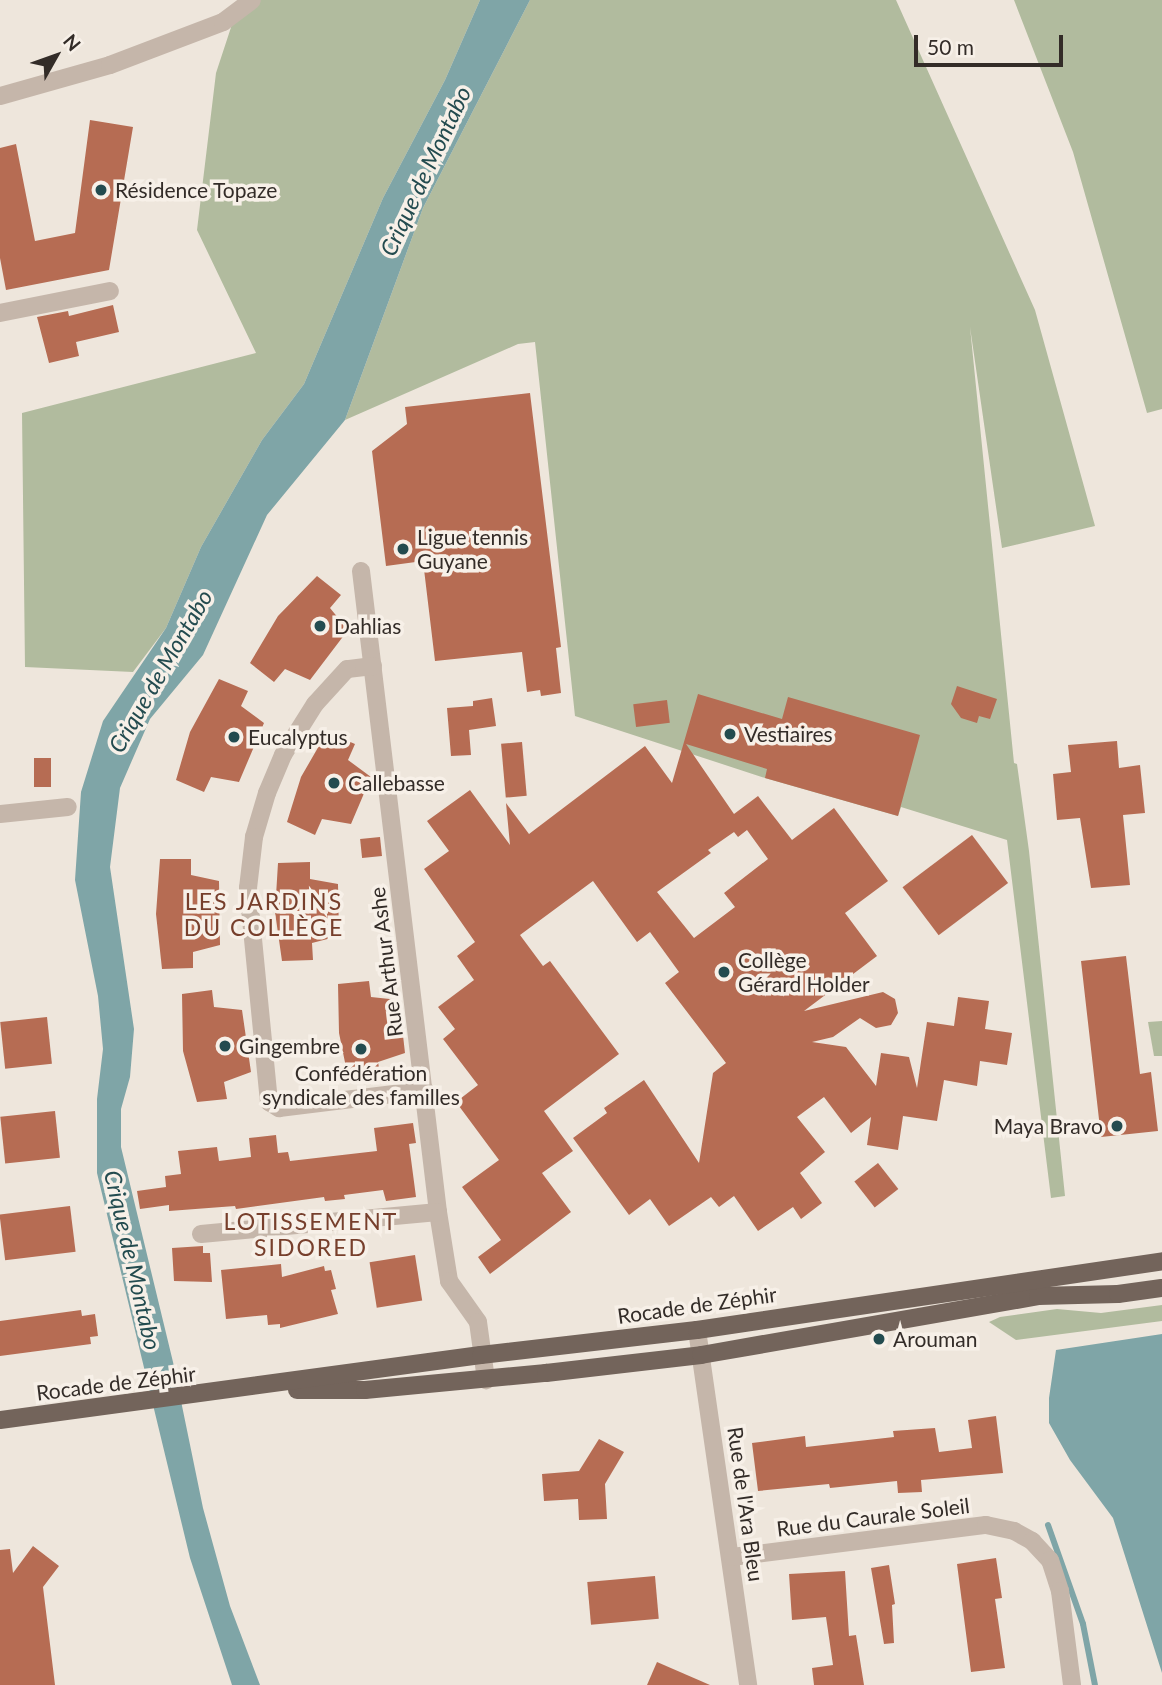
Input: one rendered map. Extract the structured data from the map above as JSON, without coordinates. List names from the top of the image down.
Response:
{
  "streets": {
    "main road": ["Rocade de Zéphir"],
    "street": ["Rue Arthur Ashe", "Rue de l'Ara Bleu", "Rue du Caurale Soleil"]
  },
  "crossings": [
    ["Rue Arthur Ashe", "Rocade de Zéphir"],
    ["Rocade de Zéphir", "Rue de l'Ara Bleu"],
    ["Rue de l'Ara Bleu", "Rue du Caurale Soleil"]
  ],
  "districts": ["LES JARDINS DU COLLÈGE", "LOTISSEMENT SIDORED"],
  "water": ["Crique de Montabo"],
  "places": [
    "Résidence Topaze",
    "Ligue tennis Guyane",
    "Dahlias",
    "Vestiaires",
    "Eucalyptus",
    "Callebasse",
    "Collège Gérard Holder",
    "Gingembre",
    "Confédération syndicale des familles",
    "Maya Bravo",
    "Arouman"
  ],
  "scale_bar": "50 m",
  "north": "top right"
}
